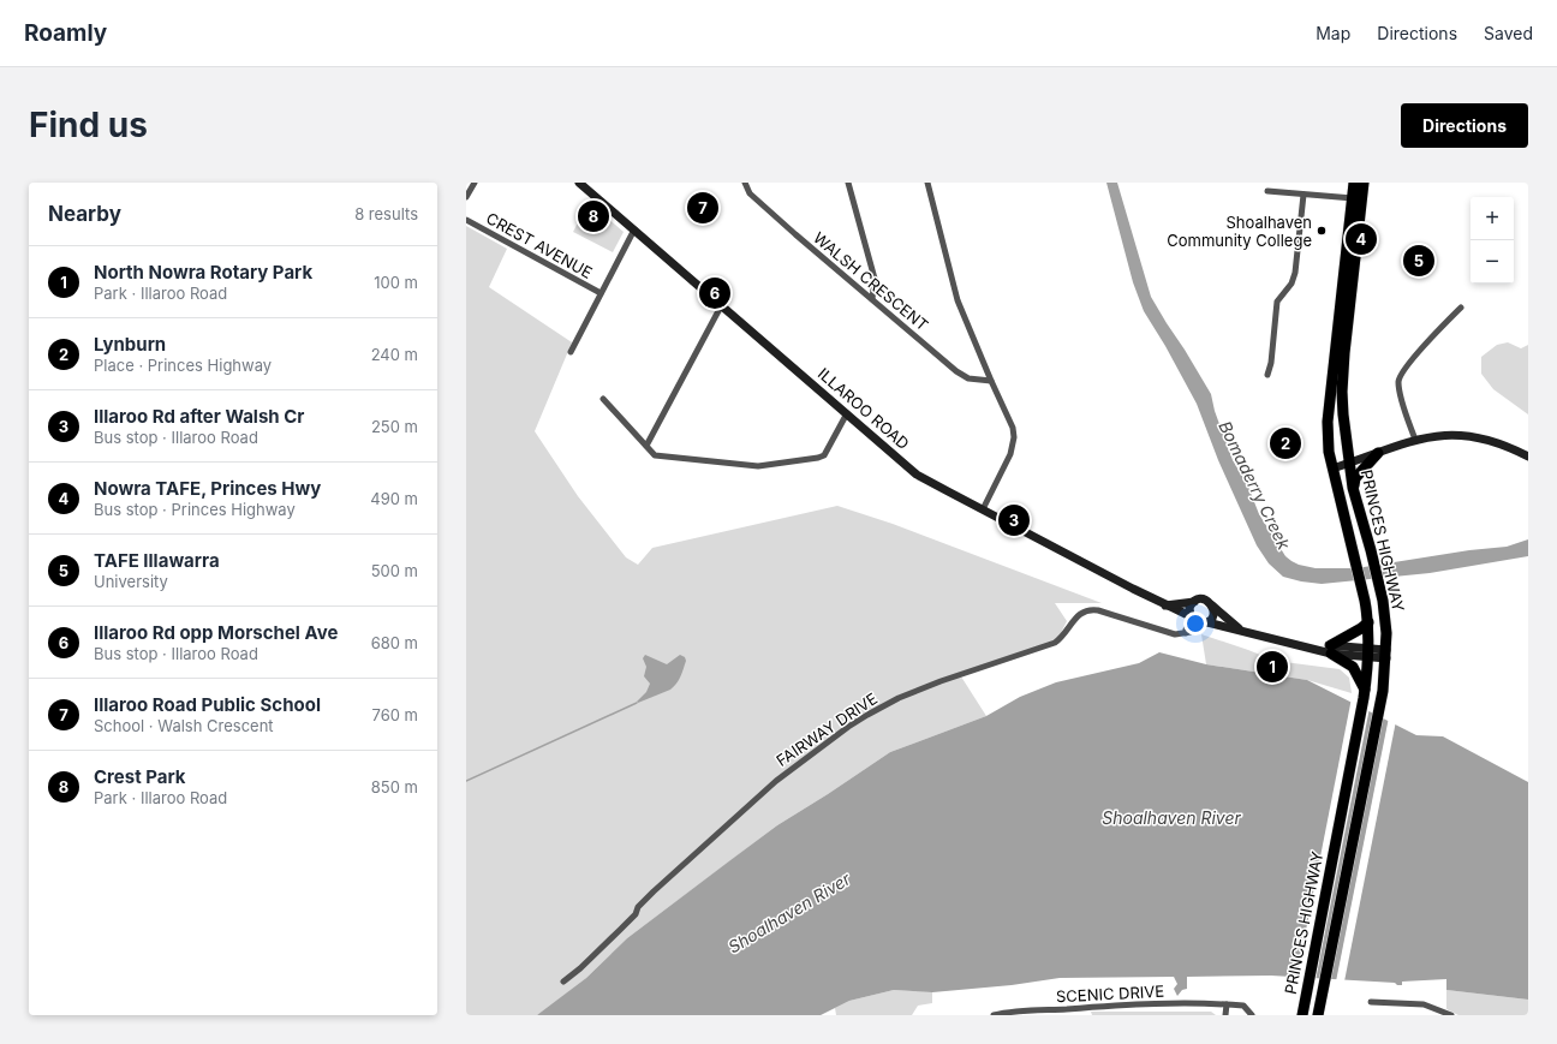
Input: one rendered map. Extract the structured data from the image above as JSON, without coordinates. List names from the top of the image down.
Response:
{
  "streets": {
    "highway": ["PRINCES HIGHWAY"],
    "main road": ["ILLAROO ROAD"],
    "street": [
      "CREST AVENUE",
      "WALSH CRESCENT",
      "FAIRWAY DRIVE",
      "SCENIC DRIVE"
    ]
  },
  "crossings": [
    ["CREST AVENUE", "ILLAROO ROAD"],
    ["ILLAROO ROAD", "PRINCES HIGHWAY"]
  ],
  "water": ["Bomaderry Creek", "Shoalhaven River"],
  "places": ["Shoalhaven Community College"],
  "page": {
    "header": "Roamly",
    "nav": ["Map", "Directions", "Saved"],
    "buttons": "Directions",
    "title": "Find us",
    "heading": ["Nearby", "8 results"],
    "pins": [
      "7",
      "8",
      "4",
      "5",
      "6",
      "2",
      "3",
      "1"
    ],
    "map_buttons": ["+", "−"],
    "list": [
      {
        "mark": "1",
        "name": "North Nowra Rotary Park",
        "note": "Park · Illaroo Road",
        "value": "100 m"
      },
      {
        "mark": "2",
        "name": "Lynburn",
        "note": "Place · Princes Highway",
        "value": "240 m"
      },
      {
        "mark": "3",
        "name": "Illaroo Rd after Walsh Cr",
        "note": "Bus stop · Illaroo Road",
        "value": "250 m"
      },
      {
        "mark": "4",
        "name": "Nowra TAFE, Princes Hwy",
        "note": "Bus stop · Princes Highway",
        "value": "490 m"
      },
      {
        "mark": "5",
        "name": "TAFE Illawarra",
        "note": "University",
        "value": "500 m"
      },
      {
        "mark": "6",
        "name": "Illaroo Rd opp Morschel Ave",
        "note": "Bus stop · Illaroo Road",
        "value": "680 m"
      },
      {
        "mark": "7",
        "name": "Illaroo Road Public School",
        "note": "School · Walsh Crescent",
        "value": "760 m"
      },
      {
        "mark": "8",
        "name": "Crest Park",
        "note": "Park · Illaroo Road",
        "value": "850 m"
      }
    ]
  }
}
